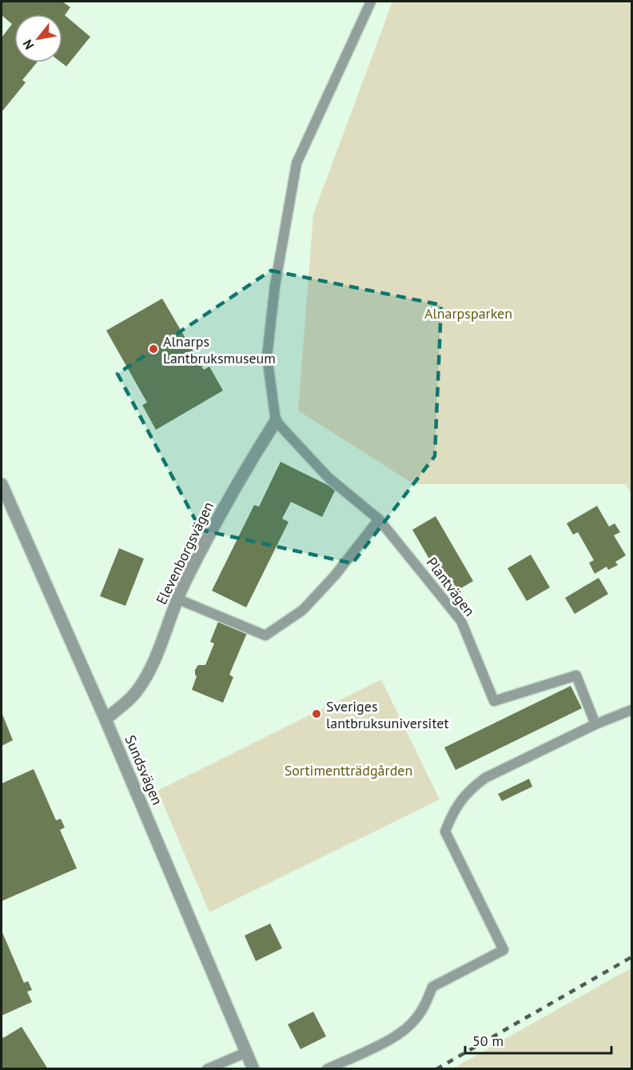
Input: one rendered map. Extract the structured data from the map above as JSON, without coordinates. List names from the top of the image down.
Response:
{
  "streets": {
    "street": ["Elevenborgsvägen", "Sundsvägen"],
    "lane": ["Plantvägen"]
  },
  "crossings": [
    ["Elevenborgsvägen", "Plantvägen"],
    ["Elevenborgsvägen", "Sundsvägen"]
  ],
  "parks": ["Alnarpsparken", "Sortimentträdgården"],
  "places": ["Alnarps Lantbruksmuseum", "Sveriges lantbruksuniversitet"],
  "scale_bar": "50 m",
  "north": "bottom left"
}
